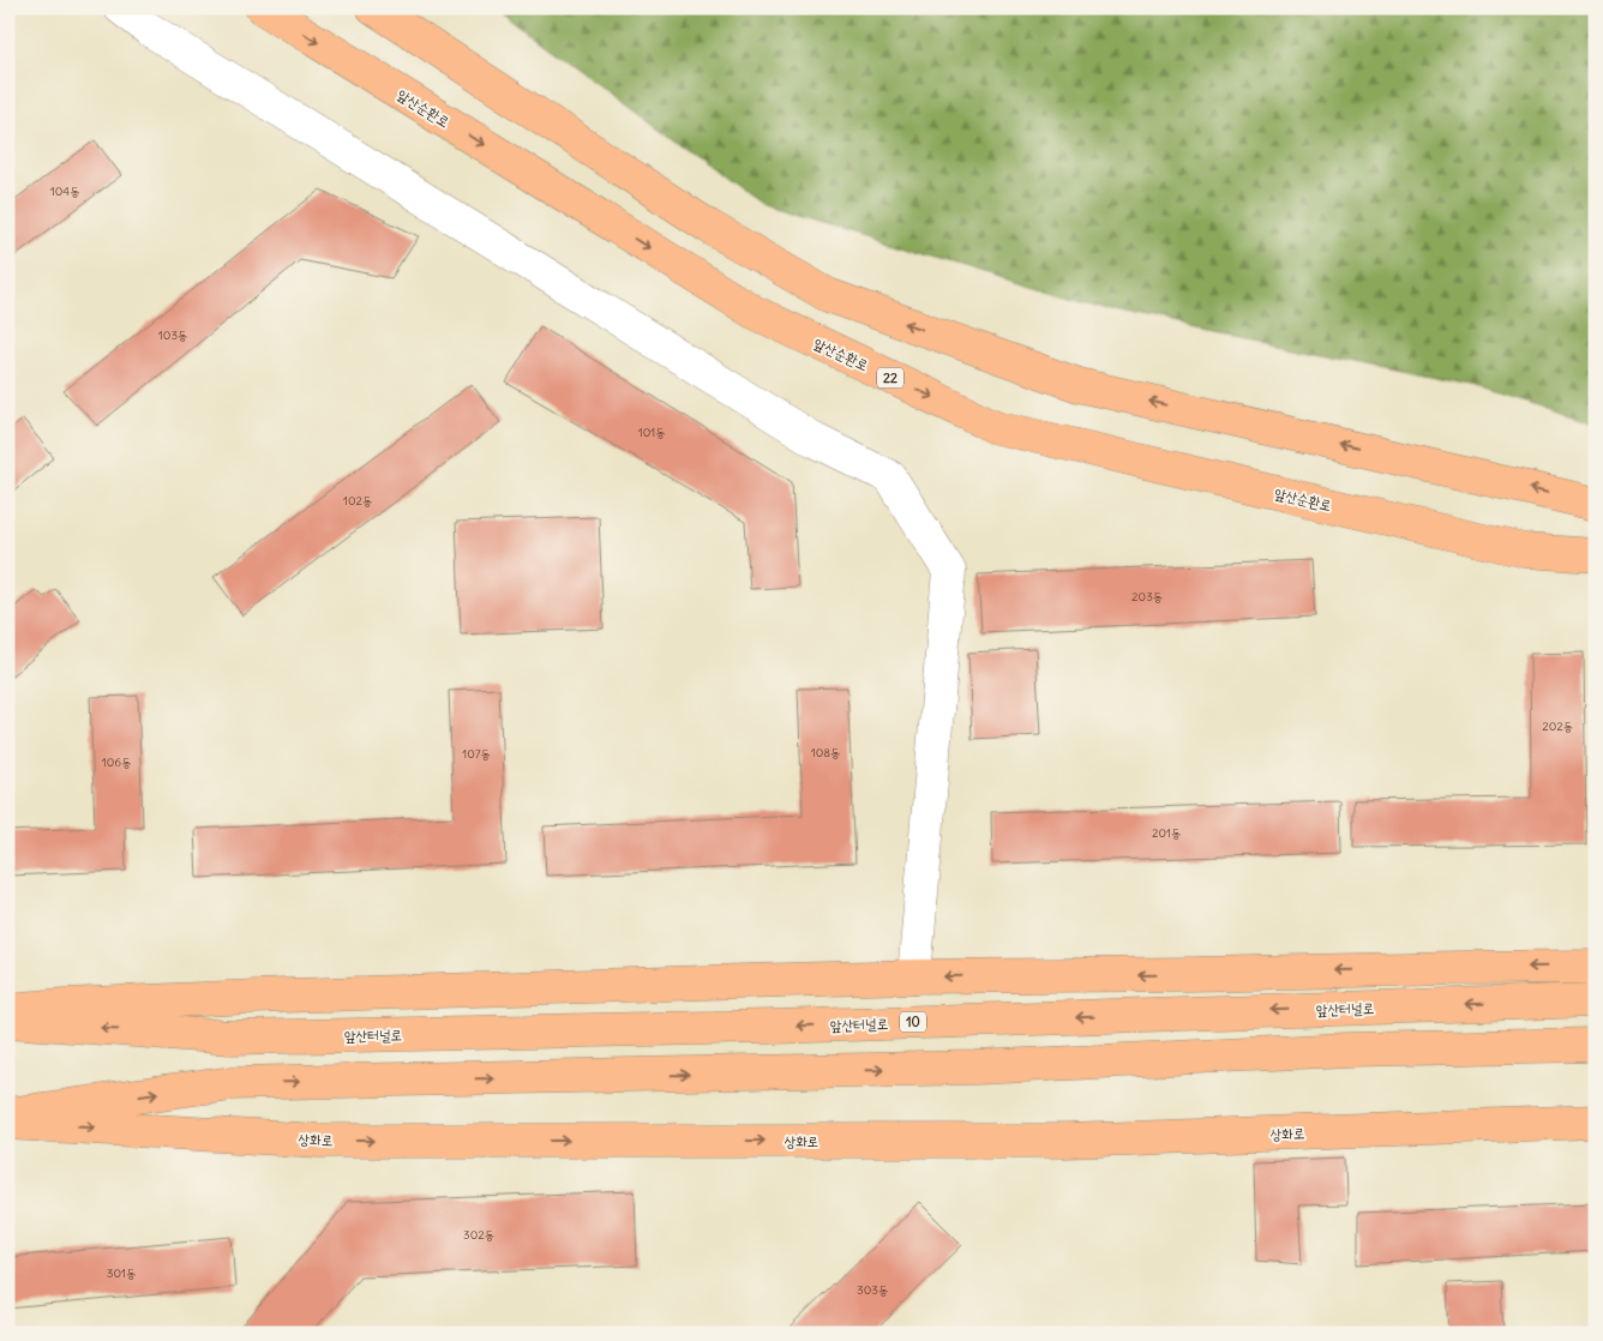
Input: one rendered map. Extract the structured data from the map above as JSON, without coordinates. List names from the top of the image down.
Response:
{
  "streets": {
    "main road": [
      "앞산순환로",
      "22",
      "앞산터널로",
      "10",
      "상화로"
    ]
  },
  "house_numbers": [
    "104동",
    "103동",
    "101동",
    "102동",
    "203동",
    "202동",
    "108동",
    "107동",
    "106동",
    "201동",
    "302동",
    "301동",
    "303동"
  ]
}
